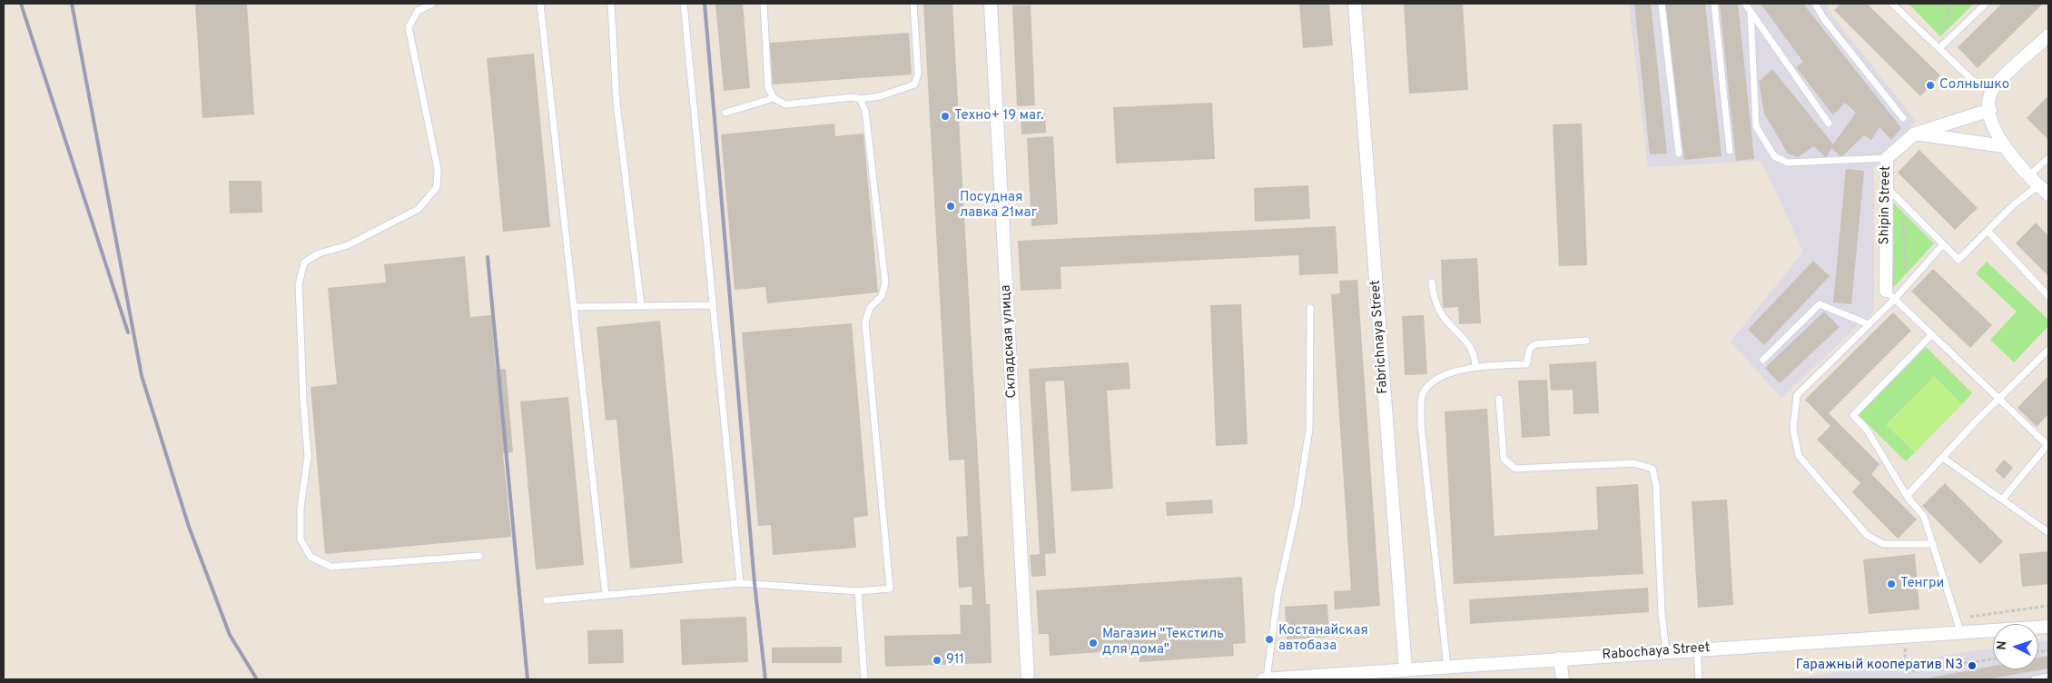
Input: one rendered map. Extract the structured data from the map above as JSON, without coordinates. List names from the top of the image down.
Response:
{
  "streets": {
    "street": [
      "Shipin Street",
      "Fabrichnaya Street",
      "Складская улица",
      "Rabochaya Street"
    ]
  },
  "crossings": [
    ["Fabrichnaya Street", "Rabochaya Street"]
  ],
  "places": [
    "Солнышко",
    "Техно+ 19 маг.",
    "Посудная лавка 21маг",
    "Тенгри",
    "Костанайская автобаза",
    "Магазин \"Текстиль для дома\"",
    "911",
    "Гаражный кооператив N3"
  ],
  "north": "left"
}
